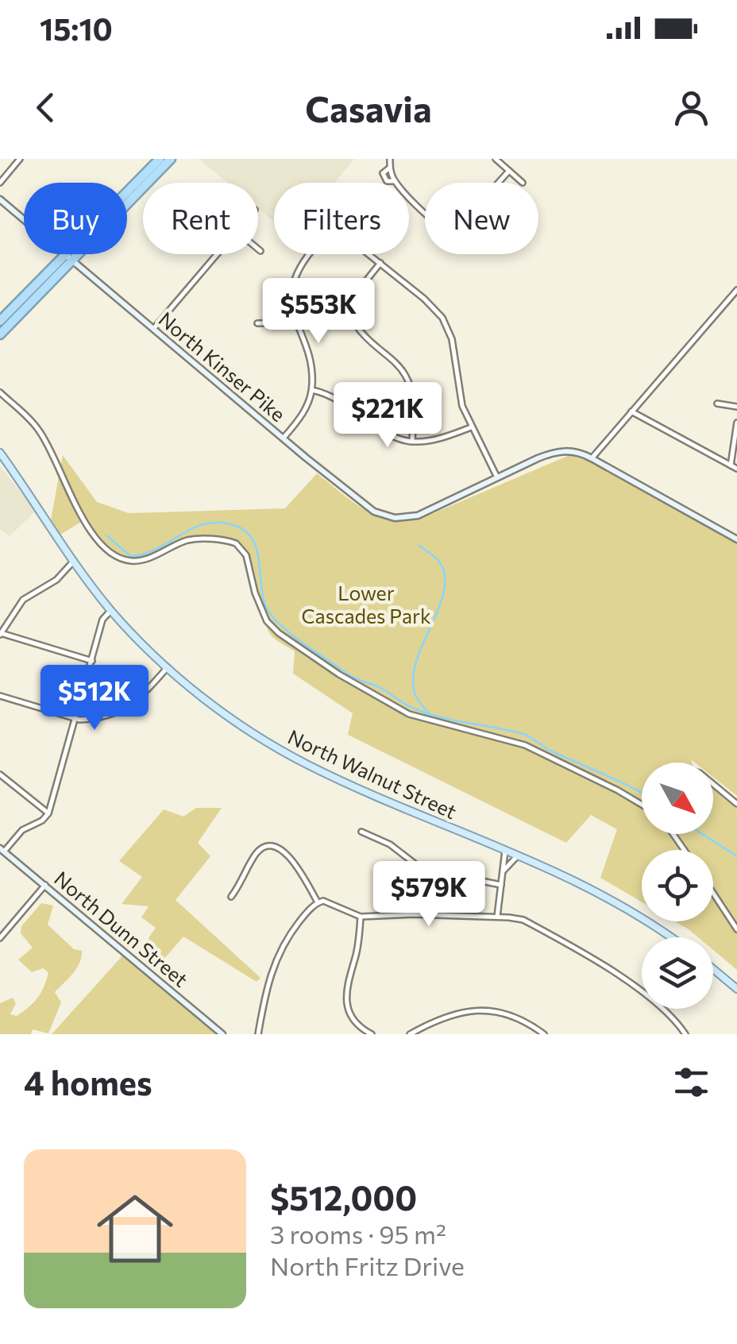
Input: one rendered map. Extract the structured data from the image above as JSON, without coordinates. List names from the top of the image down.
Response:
{
  "streets": {
    "main road": ["North Walnut Street"],
    "street": ["North Kinser Pike", "North Dunn Street"]
  },
  "parks": ["Lower Cascades Park"],
  "north": "bottom right",
  "page": {
    "status": "15:10",
    "header": "Casavia",
    "chip": [
      "Buy",
      "Rent",
      "Filters",
      "New"
    ],
    "price": [
      "$553K",
      "$221K",
      "$512K",
      "$579K"
    ],
    "heading": "4 homes",
    "list": [
      {
        "name": "$512,000",
        "note": "3 rooms · 95 m² · North Fritz Drive"
      }
    ]
  }
}
